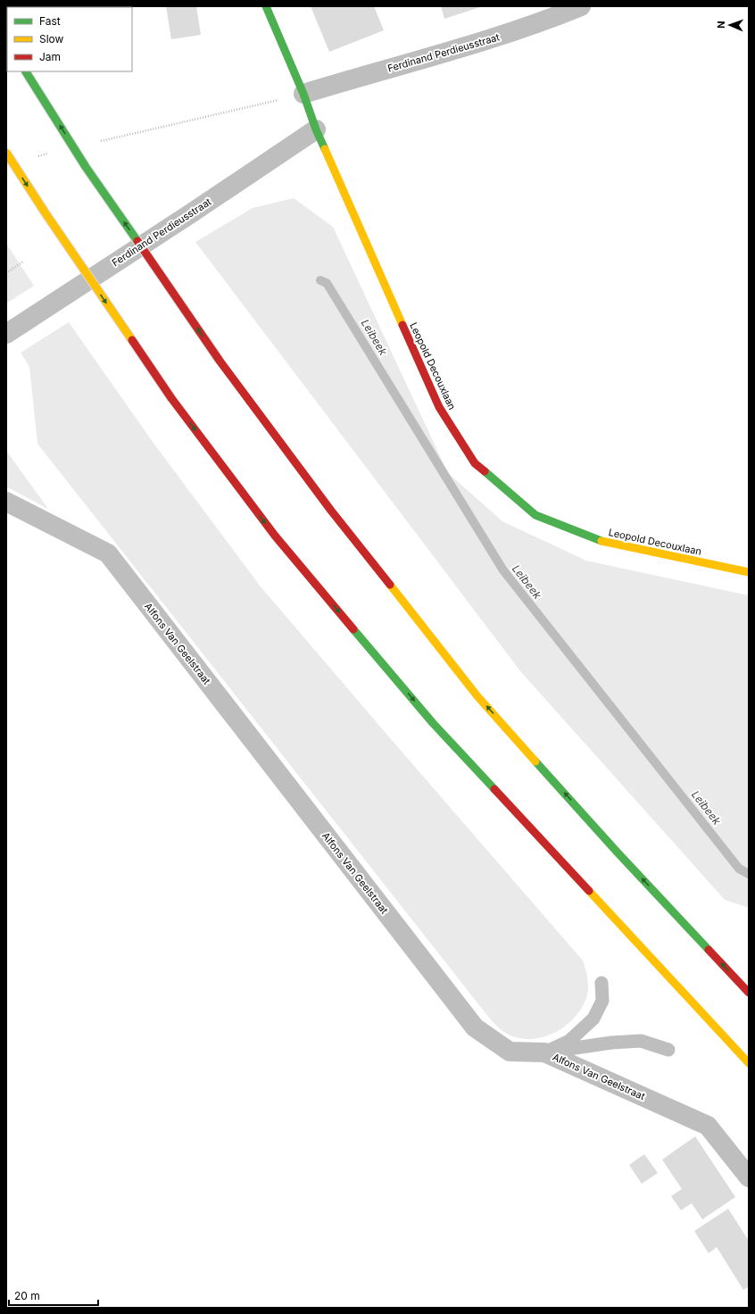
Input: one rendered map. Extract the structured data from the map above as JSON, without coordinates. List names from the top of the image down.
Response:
{
  "streets": {
    "main road": ["Leopold Decouxlaan"],
    "street": ["Ferdinand Perdieusstraat", "Alfons Van Geelstraat"]
  },
  "crossings": [
    ["Ferdinand Perdieusstraat", "Leopold Decouxlaan"]
  ],
  "water": ["Leibeek"],
  "legend": ["Fast", "Slow", "Jam"],
  "scale_bar": "20 m",
  "north": "left"
}
